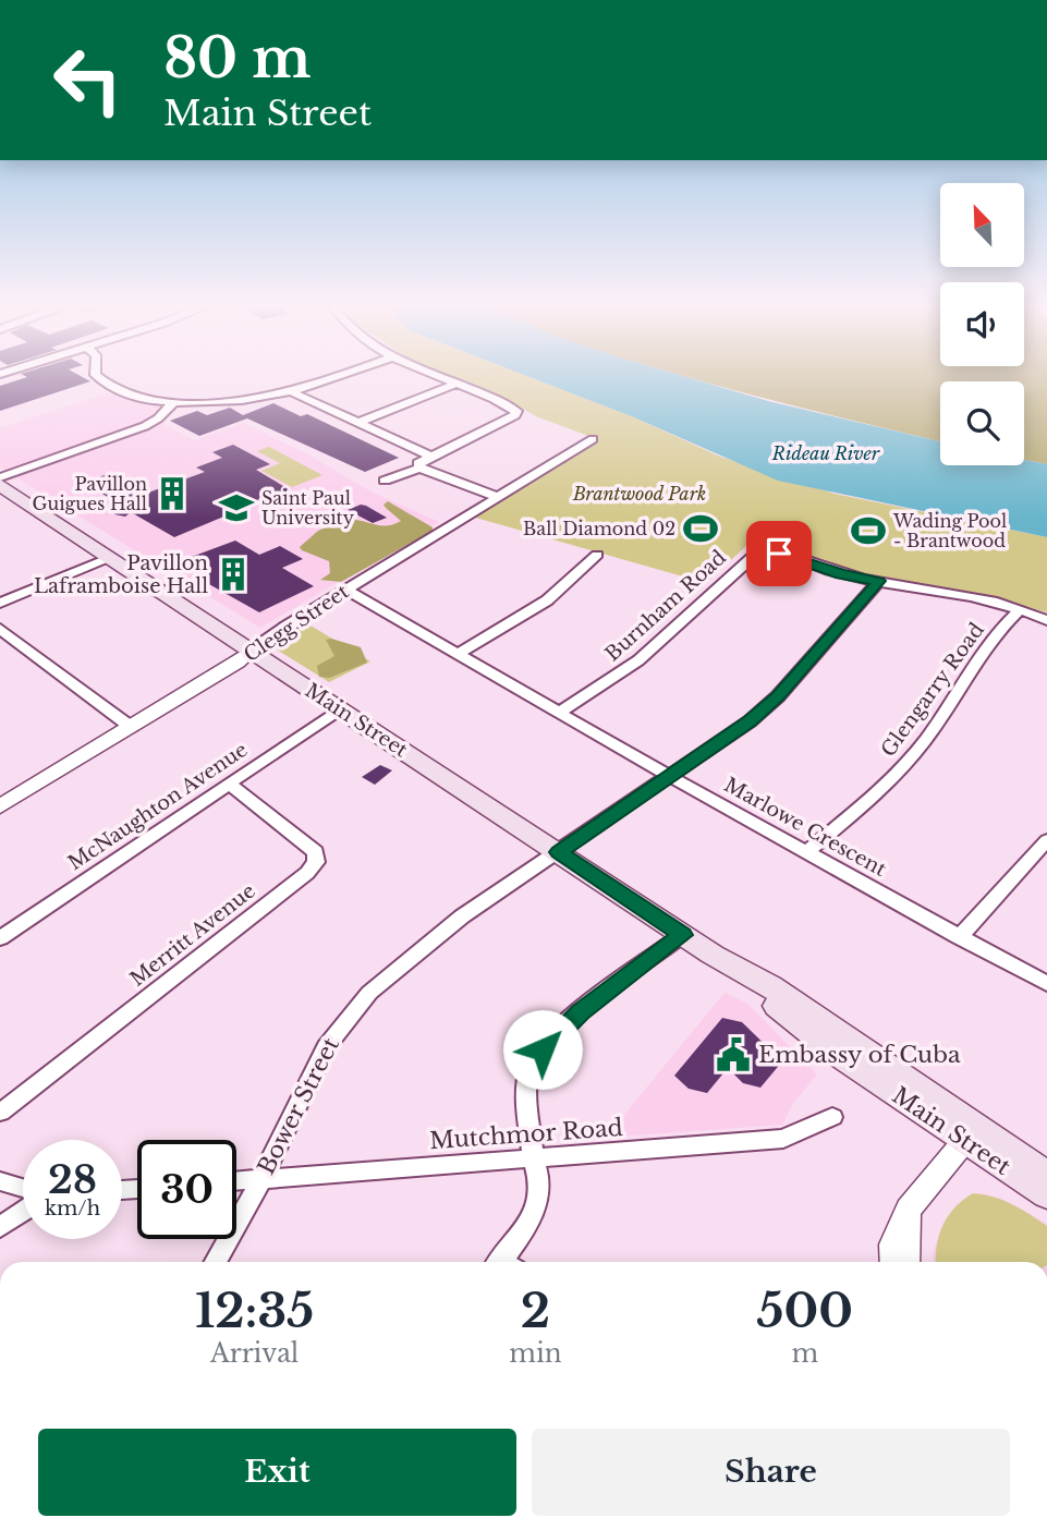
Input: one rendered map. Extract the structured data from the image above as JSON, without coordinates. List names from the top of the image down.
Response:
{
  "streets": {
    "main road": ["Main Street"],
    "street": [
      "Burnham Road",
      "Clegg Street",
      "Glengarry Road",
      "McNaughton Avenue",
      "Marlowe Crescent",
      "Merritt Avenue",
      "Bower Street",
      "Mutchmor Road"
    ]
  },
  "crossings": [
    ["Burnham Road", "Marlowe Crescent"],
    ["Burnham Road", "Bower Street"],
    ["Clegg Street", "Main Street"],
    ["Clegg Street", "Marlowe Crescent"],
    ["Glengarry Road", "Marlowe Crescent"],
    ["Main Street", "McNaughton Avenue"],
    ["Main Street", "Bower Street"],
    ["McNaughton Avenue", "Merritt Avenue"],
    ["Marlowe Crescent", "Bower Street"],
    ["Bower Street", "Mutchmor Road"]
  ],
  "water": ["Rideau River"],
  "parks": ["Brantwood Park"],
  "places": {
    "building": ["Pavillon Guigues Hall", "Pavillon Laframboise Hall"],
    "school or university": ["Saint Paul University"],
    "sports": ["Ball Diamond 02", "Wading Pool - Brantwood"],
    "public building": ["Embassy of Cuba"]
  },
  "north": "top left",
  "page": {
    "turn": ["80 m", "Main Street"],
    "speed": "28 km/h",
    "limit": "30",
    "eta": [
      "12:35",
      "Arrival",
      "2",
      "min",
      "500",
      "m"
    ],
    "buttons": ["Exit", "Share"]
  }
}
